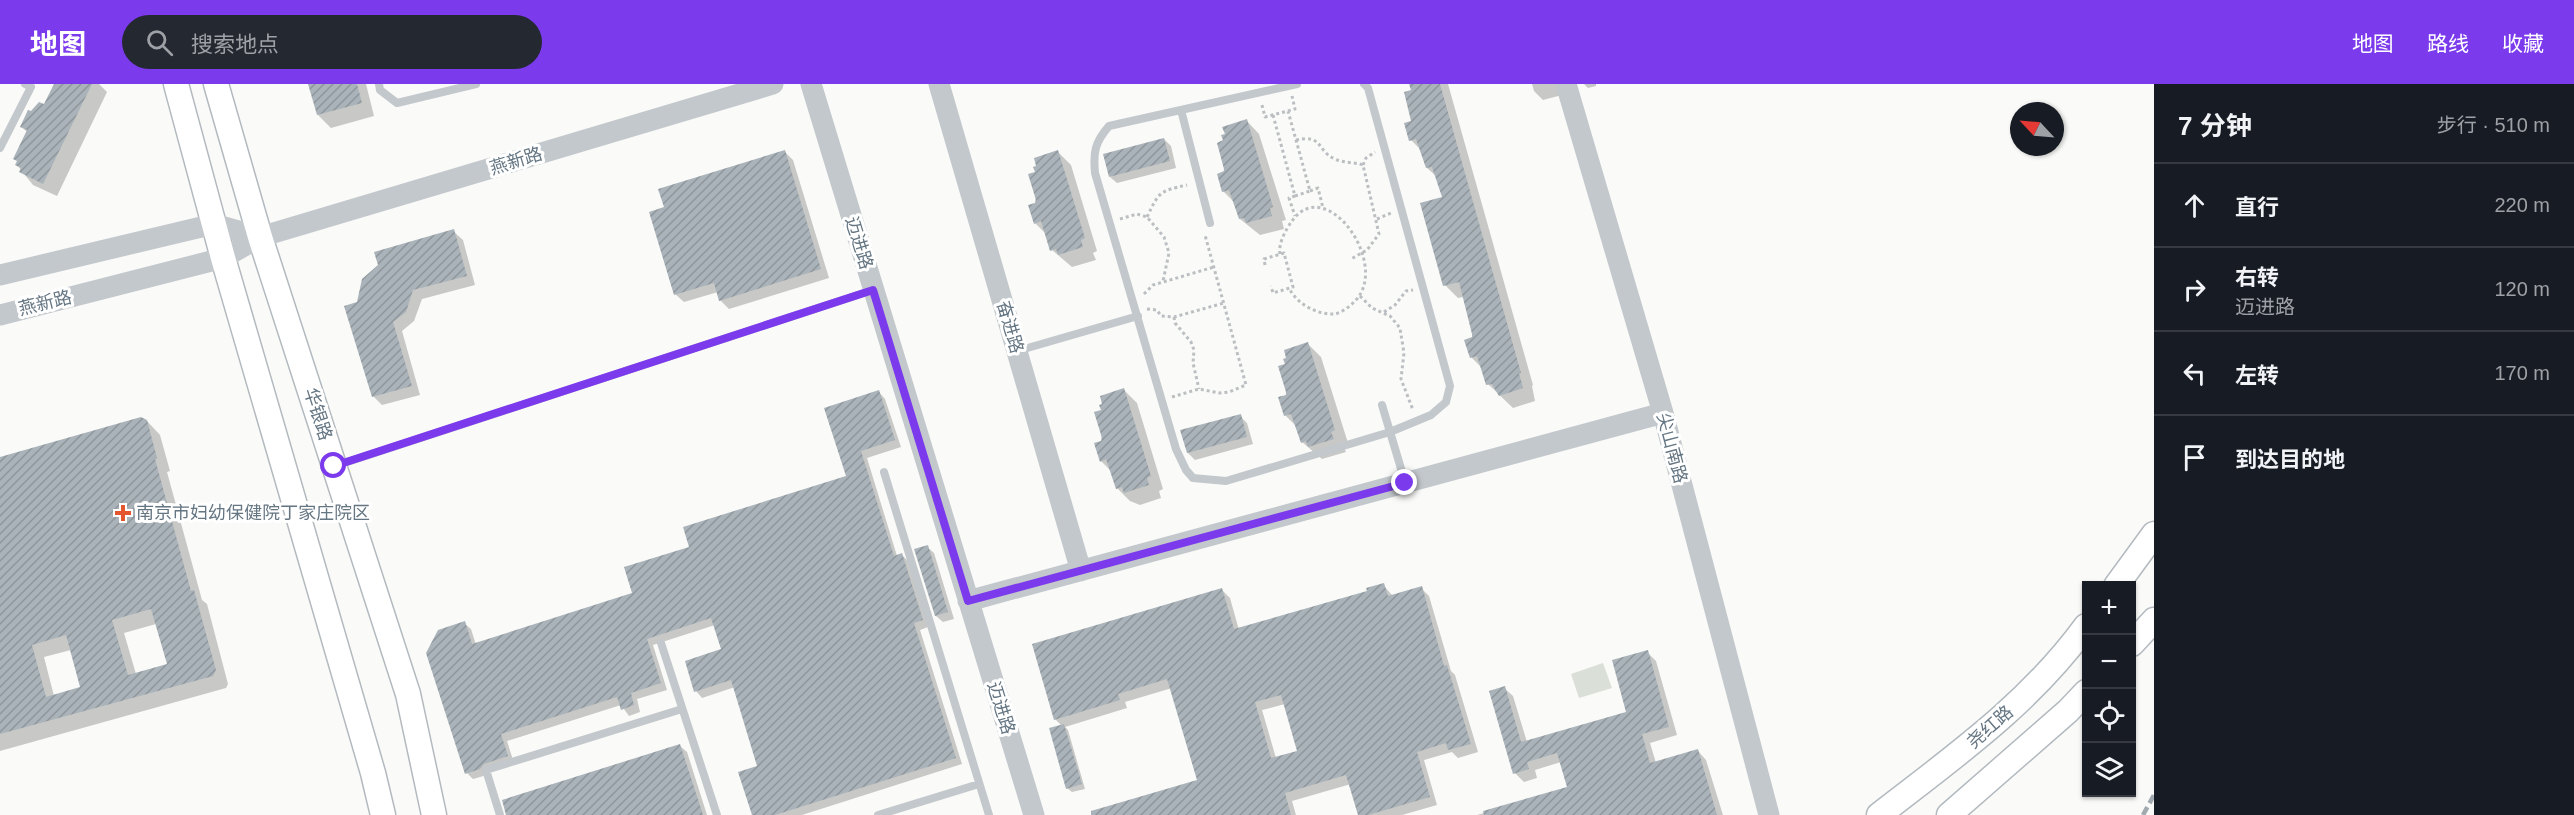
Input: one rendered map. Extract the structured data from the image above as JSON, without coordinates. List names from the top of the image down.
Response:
{
  "streets": {
    "main road": ["华银路", "尧红路"],
    "street": [
      "燕新路",
      "迈进路",
      "奋进路",
      "尖山南路"
    ]
  },
  "crossings": [
    ["燕新路", "华银路"]
  ],
  "places": {
    "health": ["南京市妇幼保健院丁家庄院区"]
  },
  "north": "top left",
  "page": {
    "header": "地图",
    "search": "搜索地点",
    "nav": ["地图", "路线", "收藏"],
    "heading": ["7 分钟", "步行 · 510 m"],
    "list": [
      ["直行", "220 m"],
      ["右转", "迈进路", "120 m"],
      ["左转", "170 m"],
      "到达目的地"
    ],
    "map_buttons": ["+", "−"]
  }
}
